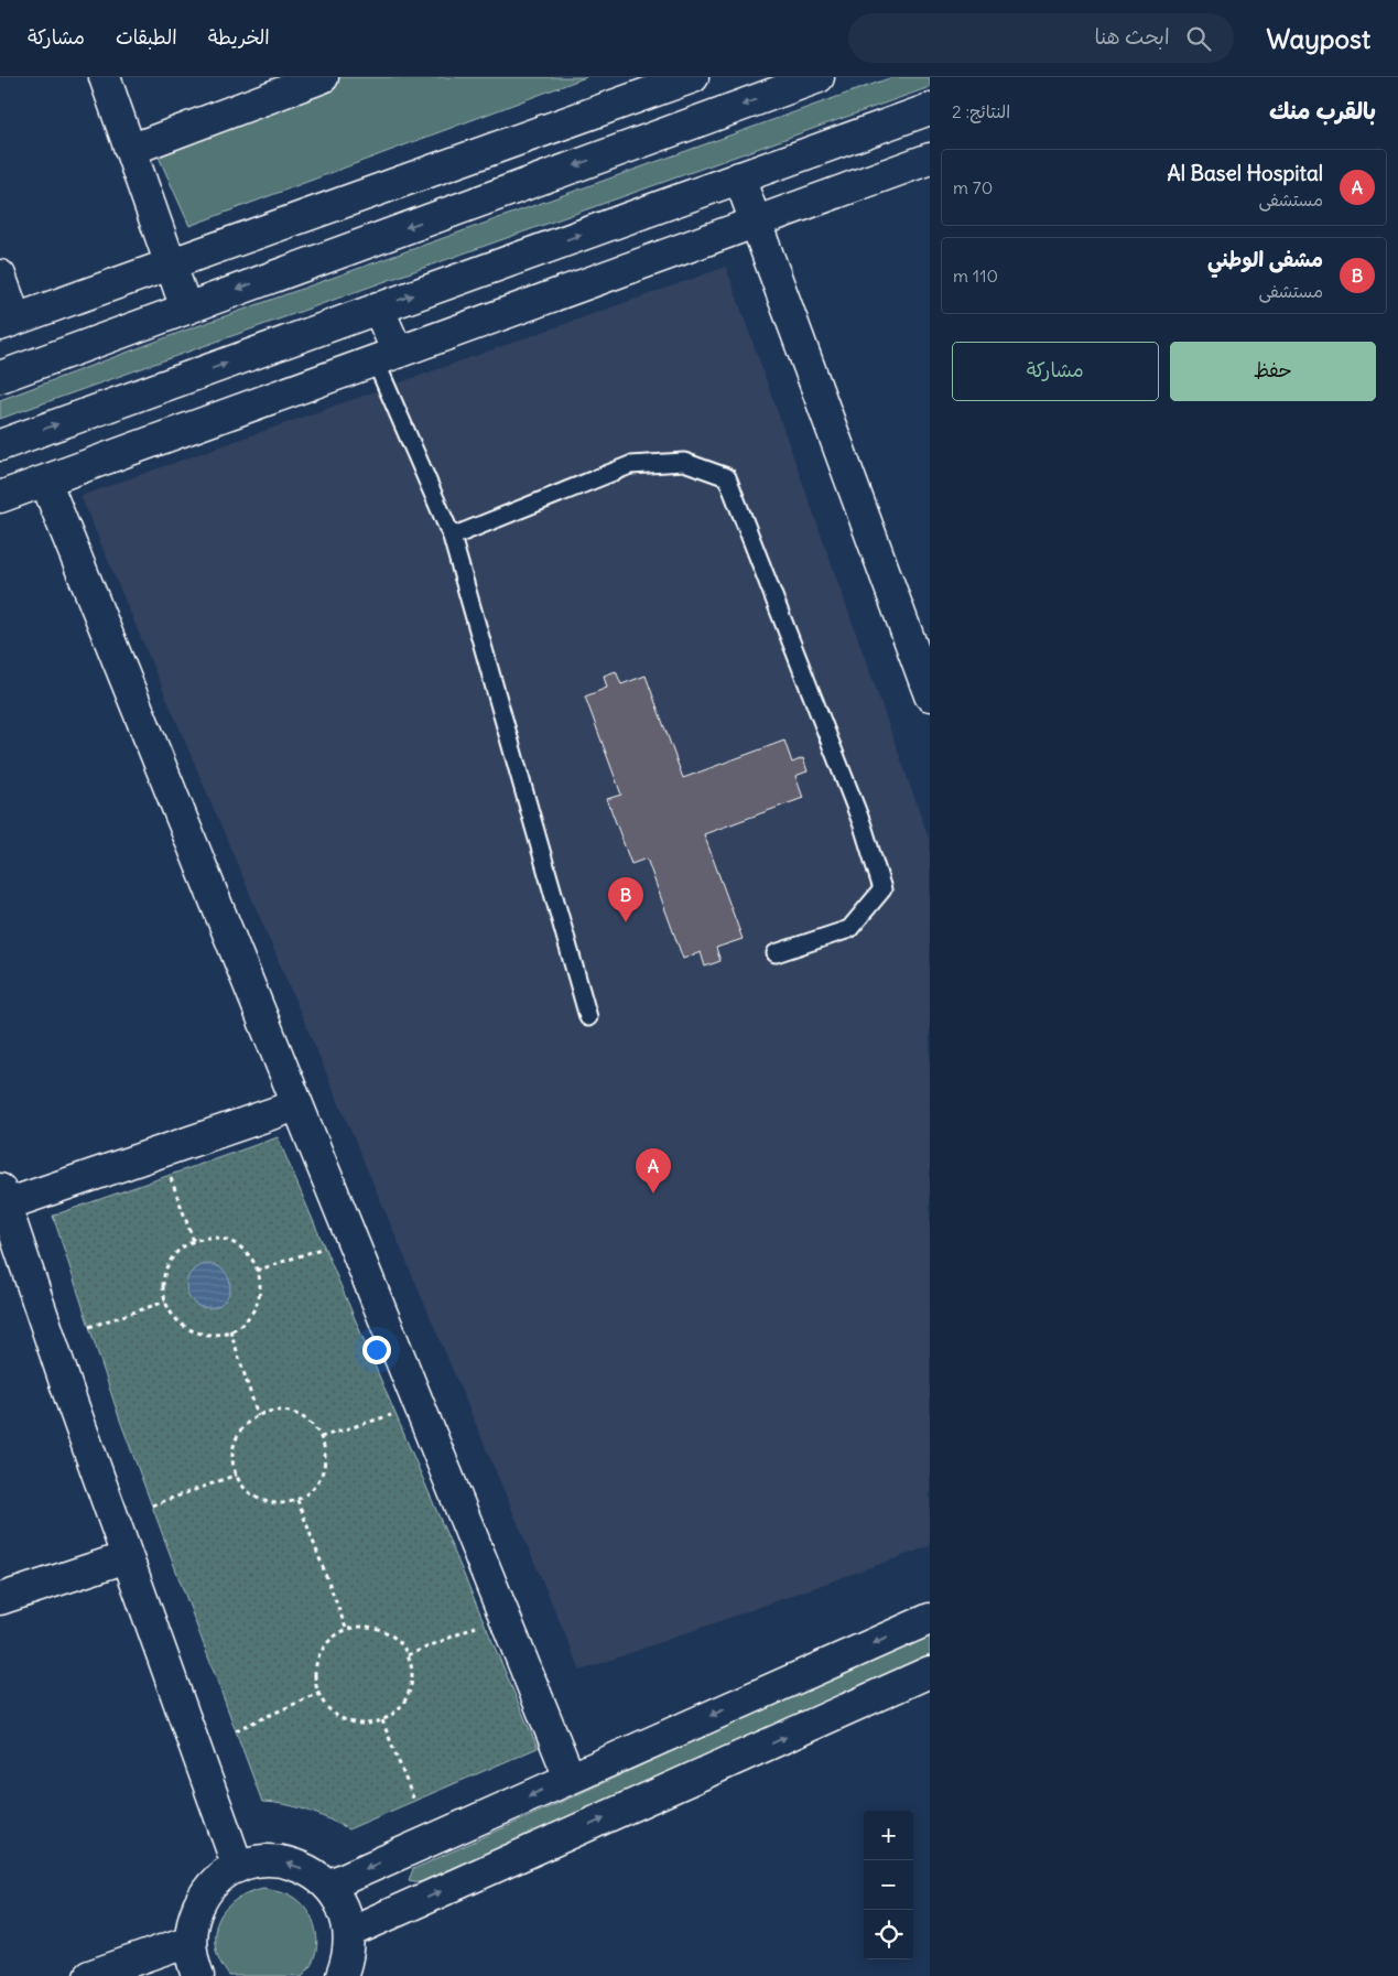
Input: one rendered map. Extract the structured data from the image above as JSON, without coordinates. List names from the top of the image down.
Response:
{
  "page": {
    "header": "Waypost",
    "search": "ابحث هنا",
    "nav": ["الخريطة", "الطبقات", "مشاركة"],
    "heading": ["بالقرب منك", "النتائج: 2"],
    "list": [
      {
        "mark": "A",
        "name": "Al Basel Hospital",
        "note": "مستشفى",
        "value": "70 m"
      },
      {
        "mark": "B",
        "name": "مشفى الوطني",
        "note": "مستشفى",
        "value": "110 m"
      }
    ],
    "buttons": ["حفظ", "مشاركة"],
    "pins": ["B", "A"],
    "map_buttons": ["+", "−"]
  }
}
